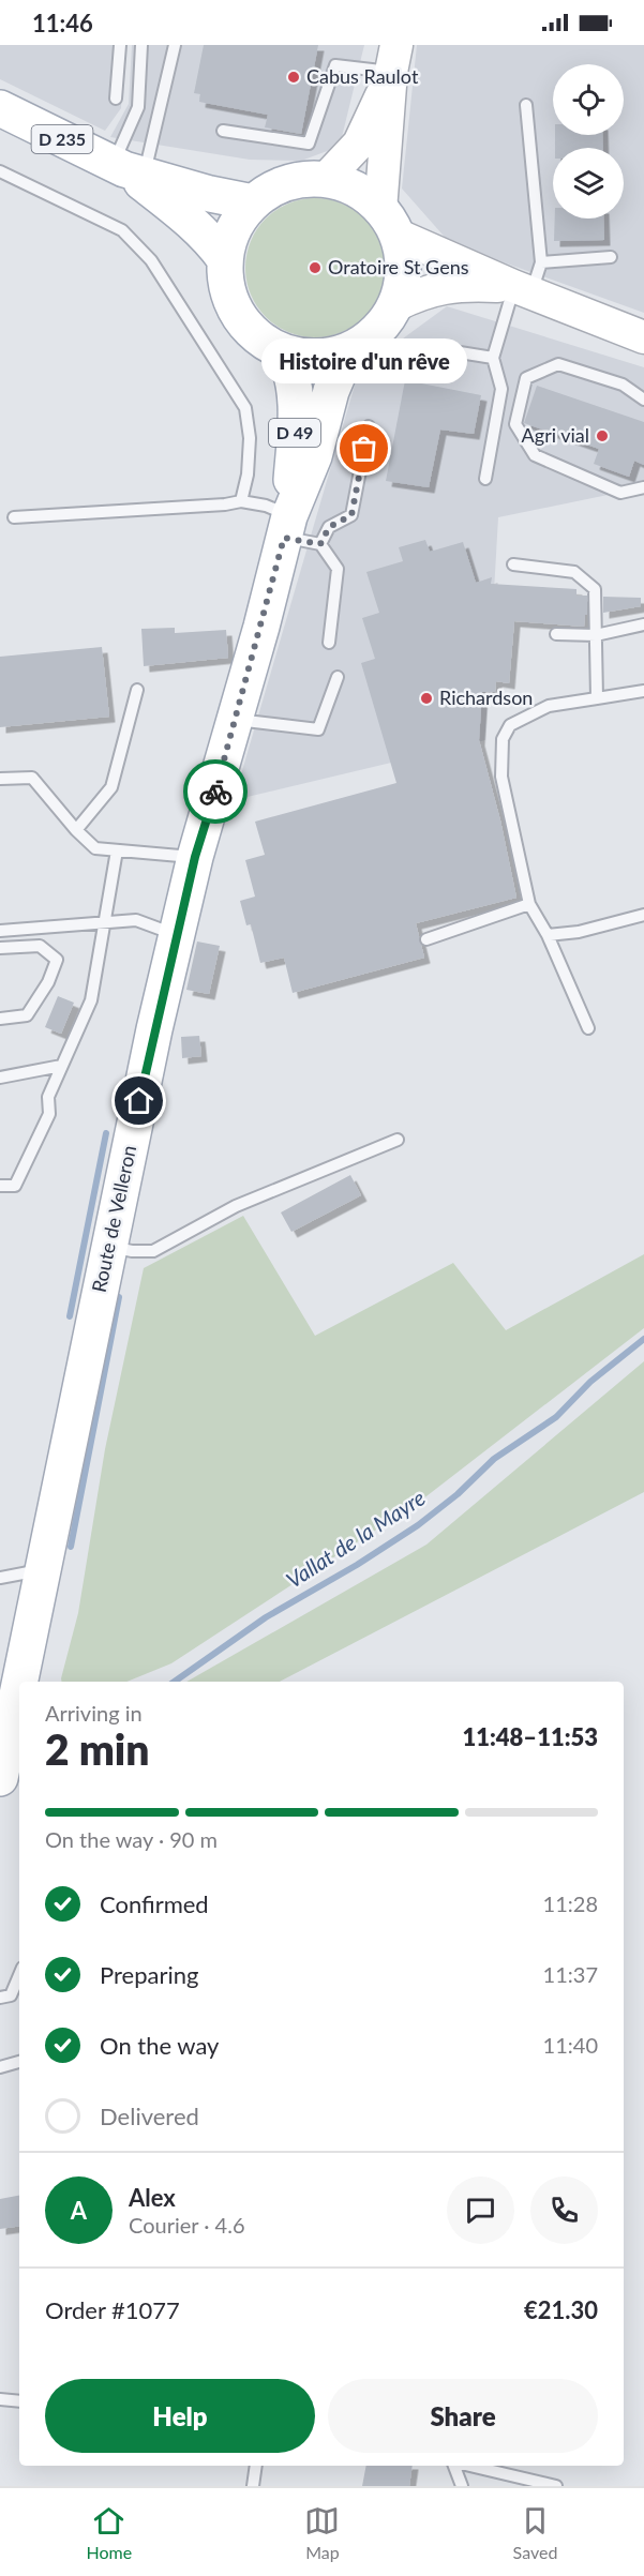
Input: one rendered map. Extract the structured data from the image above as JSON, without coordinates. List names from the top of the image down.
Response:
{
  "streets": {
    "main road": ["D 235", "D 49", "Route de Velleron"]
  },
  "crossings": [
    ["D 235", "Route de Velleron"]
  ],
  "water": ["Vallat de la Mayre"],
  "places": [
    "Cabus Raulot",
    "Oratoire St Gens",
    "Agri vial",
    "Histoire d'un rêve",
    "Richardson"
  ],
  "page": {
    "status": "11:46",
    "bubble": "Histoire d'un rêve",
    "heading": ["2 min", "Arriving in", "11:48–11:53"],
    "panel": [
      "Alex",
      "Courier · 4.6",
      "Order #1077",
      "€21.30"
    ],
    "bar": "On the way · 90 m",
    "list": [
      ["Confirmed", "11:28"],
      ["Preparing", "11:37"],
      ["On the way", "11:40"],
      "Delivered"
    ],
    "round": "A",
    "buttons": ["Help", "Share"],
    "tabs": ["Home", "Map", "Saved"]
  }
}
